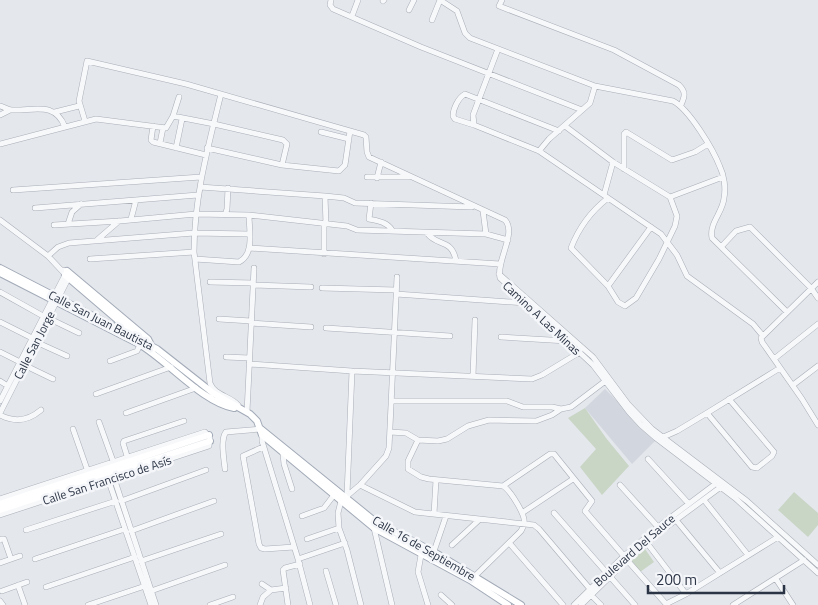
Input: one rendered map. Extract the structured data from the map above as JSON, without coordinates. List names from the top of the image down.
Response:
{
  "streets": {
    "main road": ["Calle San Juan Bautista", "Calle San Francisco de Asís", "Calle 16 de Septiembre"],
    "street": ["Camino A Las Minas", "Calle San Jorge", "Boulevard Del Sauce"]
  },
  "crossings": [
    ["Camino A Las Minas", "Boulevard Del Sauce"],
    ["Calle San Juan Bautista", "Calle San Jorge"]
  ],
  "scale_bar": "200 m"
}
